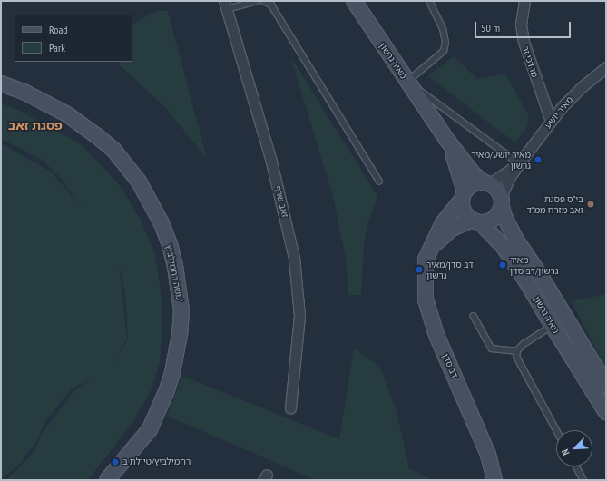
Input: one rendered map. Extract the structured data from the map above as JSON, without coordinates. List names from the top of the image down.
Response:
{
  "streets": {
    "street": [
      "מאיר גרשון",
      "מרדכי זר",
      "מאיר יושע",
      "זאב שרף",
      "משה רחמילביץ'",
      "דב סדן"
    ]
  },
  "crossings": [
    ["מאיר גרשון", "מאיר יושע"],
    ["מאיר גרשון", "דב סדן"],
    ["מרדכי זר", "מאיר יושע"],
    ["מאיר יושע", "דב סדן"]
  ],
  "districts": ["פסגת זאב"],
  "places": [
    "מאיר יושע/מאיר גרשון",
    "בי\"ס פסגת זאב מזרח ממ\"ד",
    "מאיר גרשון/דב סדן",
    "דב סדן/מאיר גרשון",
    "רחמילביץ/טיילת ב"
  ],
  "legend": ["Road", "Park"],
  "scale_bar": "50 m",
  "north": "bottom left"
}
